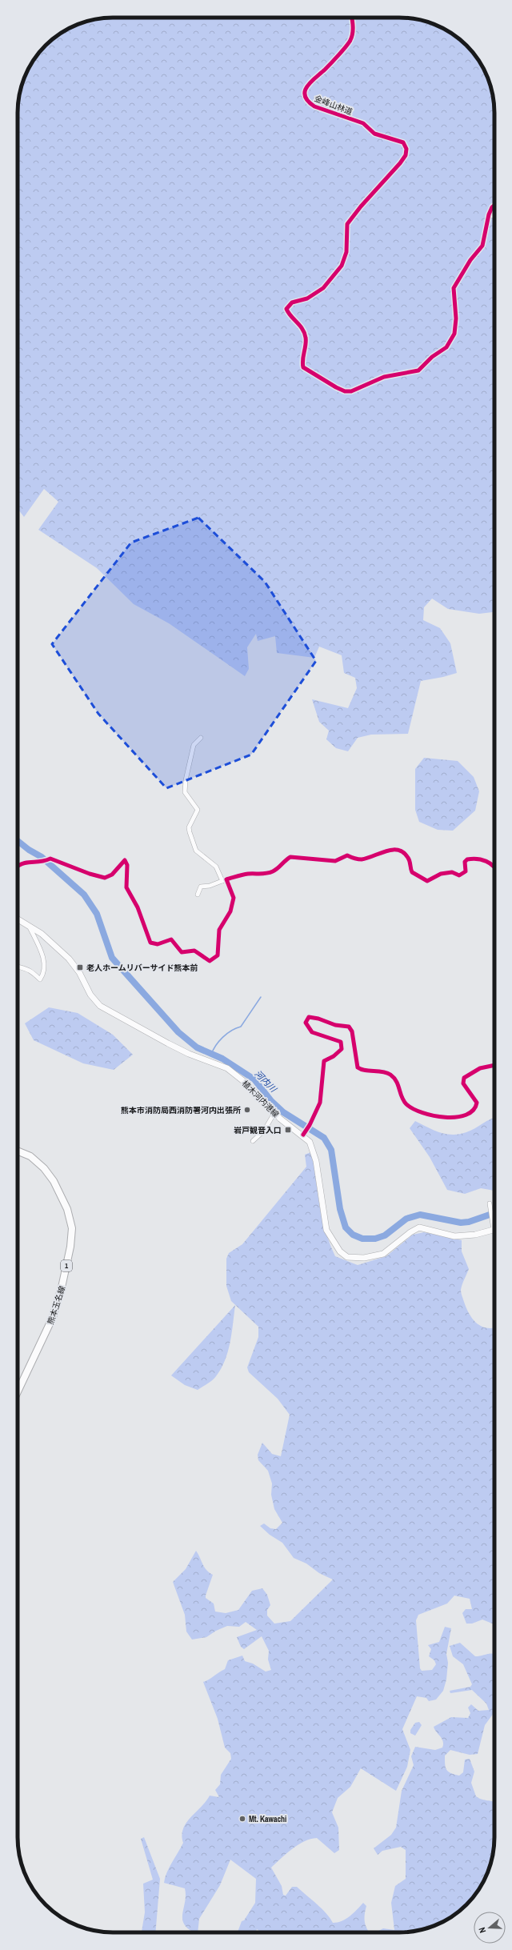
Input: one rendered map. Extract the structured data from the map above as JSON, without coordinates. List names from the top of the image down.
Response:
{
  "streets": {
    "main road": ["植木河内港線", "1", "熊本玉名線"],
    "street": ["金峰山林道"]
  },
  "water": ["河内川"],
  "places": {
    "transit": ["老人ホームリバーサイド熊本前", "岩戸観音入口"],
    "other": ["熊本市消防局西消防署河内出張所", "Mt. Kawachi"]
  },
  "north": "left"
}
